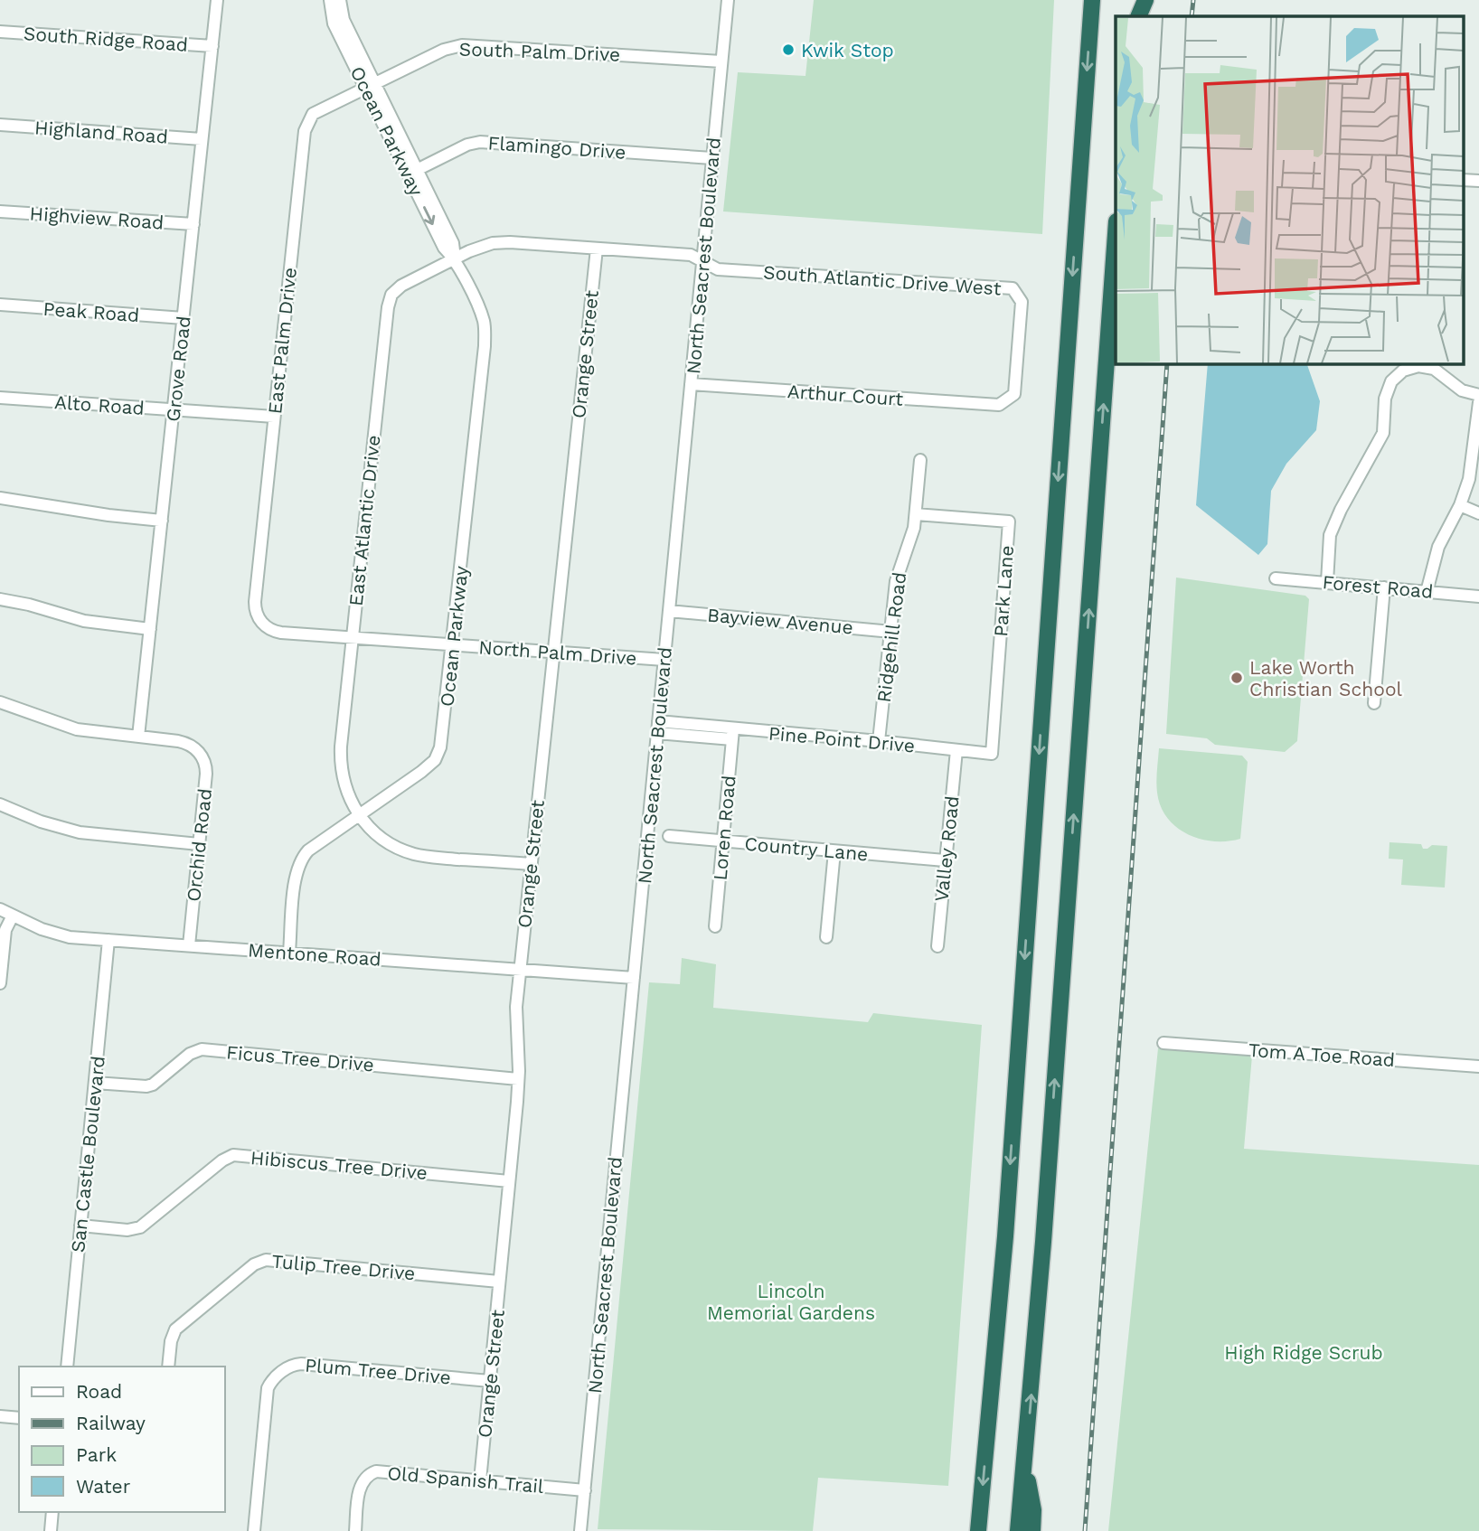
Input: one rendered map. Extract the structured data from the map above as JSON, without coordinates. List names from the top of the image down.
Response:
{
  "streets": {
    "street": [
      "South Ridge Road",
      "South Palm Drive",
      "Ocean Parkway",
      "Highland Road",
      "Flamingo Drive",
      "Highview Road",
      "North Seacrest Boulevard",
      "South Atlantic Drive West",
      "Peak Road",
      "East Palm Drive",
      "Orange Street",
      "Grove Road",
      "Arthur Court",
      "Alto Road",
      "East Atlantic Drive",
      "Forest Road",
      "Park Lane",
      "Bayview Avenue",
      "Ridgehill Road",
      "North Palm Drive",
      "Pine Point Drive",
      "Loren Road",
      "Orchid Road",
      "Country Lane",
      "Valley Road",
      "Mentone Road",
      "Tom A Toe Road",
      "Ficus Tree Drive",
      "San Castle Boulevard",
      "Hibiscus Tree Drive",
      "Tulip Tree Drive",
      "Plum Tree Drive",
      "Old Spanish Trail"
    ]
  },
  "crossings": [
    ["South Ridge Road", "Grove Road"],
    ["South Palm Drive", "Ocean Parkway"],
    ["South Palm Drive", "North Seacrest Boulevard"],
    ["South Palm Drive", "East Palm Drive"],
    ["Ocean Parkway", "Flamingo Drive"],
    ["Ocean Parkway", "East Palm Drive"],
    ["Ocean Parkway", "East Atlantic Drive"],
    ["Ocean Parkway", "North Palm Drive"],
    ["Ocean Parkway", "Mentone Road"],
    ["Highland Road", "Grove Road"],
    ["Flamingo Drive", "North Seacrest Boulevard"],
    ["Highview Road", "Grove Road"],
    ["North Seacrest Boulevard", "South Atlantic Drive West"],
    ["North Seacrest Boulevard", "Arthur Court"],
    ["North Seacrest Boulevard", "East Atlantic Drive"],
    ["North Seacrest Boulevard", "Bayview Avenue"],
    ["North Seacrest Boulevard", "North Palm Drive"],
    ["North Seacrest Boulevard", "Pine Point Drive"],
    ["North Seacrest Boulevard", "Mentone Road"],
    ["North Seacrest Boulevard", "Old Spanish Trail"],
    ["South Atlantic Drive West", "Arthur Court"],
    ["South Atlantic Drive West", "East Atlantic Drive"],
    ["Peak Road", "Grove Road"],
    ["East Palm Drive", "Alto Road"],
    ["East Palm Drive", "North Palm Drive"],
    ["Orange Street", "East Atlantic Drive"],
    ["Orange Street", "North Palm Drive"],
    ["Orange Street", "Mentone Road"],
    ["Orange Street", "Ficus Tree Drive"],
    ["Orange Street", "Hibiscus Tree Drive"],
    ["Orange Street", "Tulip Tree Drive"],
    ["Orange Street", "Plum Tree Drive"],
    ["Orange Street", "Old Spanish Trail"],
    ["Grove Road", "Alto Road"],
    ["Grove Road", "Orchid Road"],
    ["East Atlantic Drive", "North Palm Drive"],
    ["Park Lane", "Ridgehill Road"],
    ["Park Lane", "Pine Point Drive"],
    ["Bayview Avenue", "Ridgehill Road"],
    ["Ridgehill Road", "Pine Point Drive"],
    ["Pine Point Drive", "Loren Road"],
    ["Pine Point Drive", "Valley Road"],
    ["Loren Road", "Country Lane"],
    ["Orchid Road", "Mentone Road"],
    ["Country Lane", "Valley Road"],
    ["Mentone Road", "San Castle Boulevard"],
    ["Ficus Tree Drive", "San Castle Boulevard"],
    ["San Castle Boulevard", "Hibiscus Tree Drive"]
  ],
  "parks": ["Lincoln Memorial Gardens", "High Ridge Scrub"],
  "places": ["Kwik Stop", "Lake Worth Christian School"],
  "legend": [
    "Road",
    "Railway",
    "Park",
    "Water"
  ]
}
